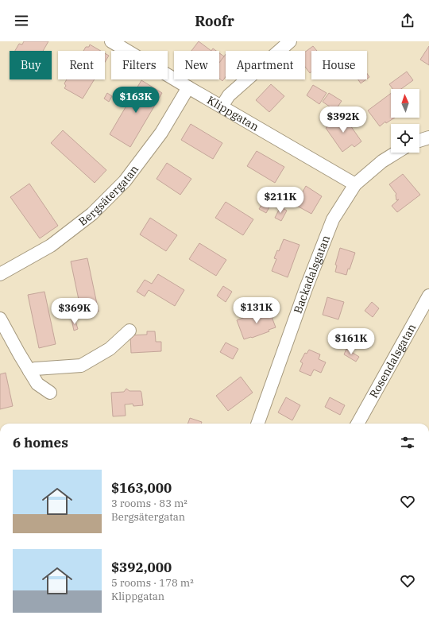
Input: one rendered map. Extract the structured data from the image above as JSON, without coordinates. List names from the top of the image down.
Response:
{
  "streets": {
    "street": [
      "Klippgatan",
      "Bergsätergatan",
      "Backadalsgatan",
      "Rosendalsgatan"
    ]
  },
  "crossings": [
    ["Klippgatan", "Bergsätergatan"],
    ["Klippgatan", "Backadalsgatan"]
  ],
  "north": "top",
  "page": {
    "header": "Roofr",
    "chip": [
      "Buy",
      "Rent",
      "Filters",
      "New",
      "Apartment",
      "House"
    ],
    "price": [
      "$163K",
      "$392K",
      "$211K",
      "$131K",
      "$369K",
      "$161K"
    ],
    "heading": "6 homes",
    "list": [
      {
        "name": "$163,000",
        "note": "3 rooms · 83 m² · Bergsätergatan"
      },
      {
        "name": "$392,000",
        "note": "5 rooms · 178 m² · Klippgatan"
      }
    ]
  }
}
